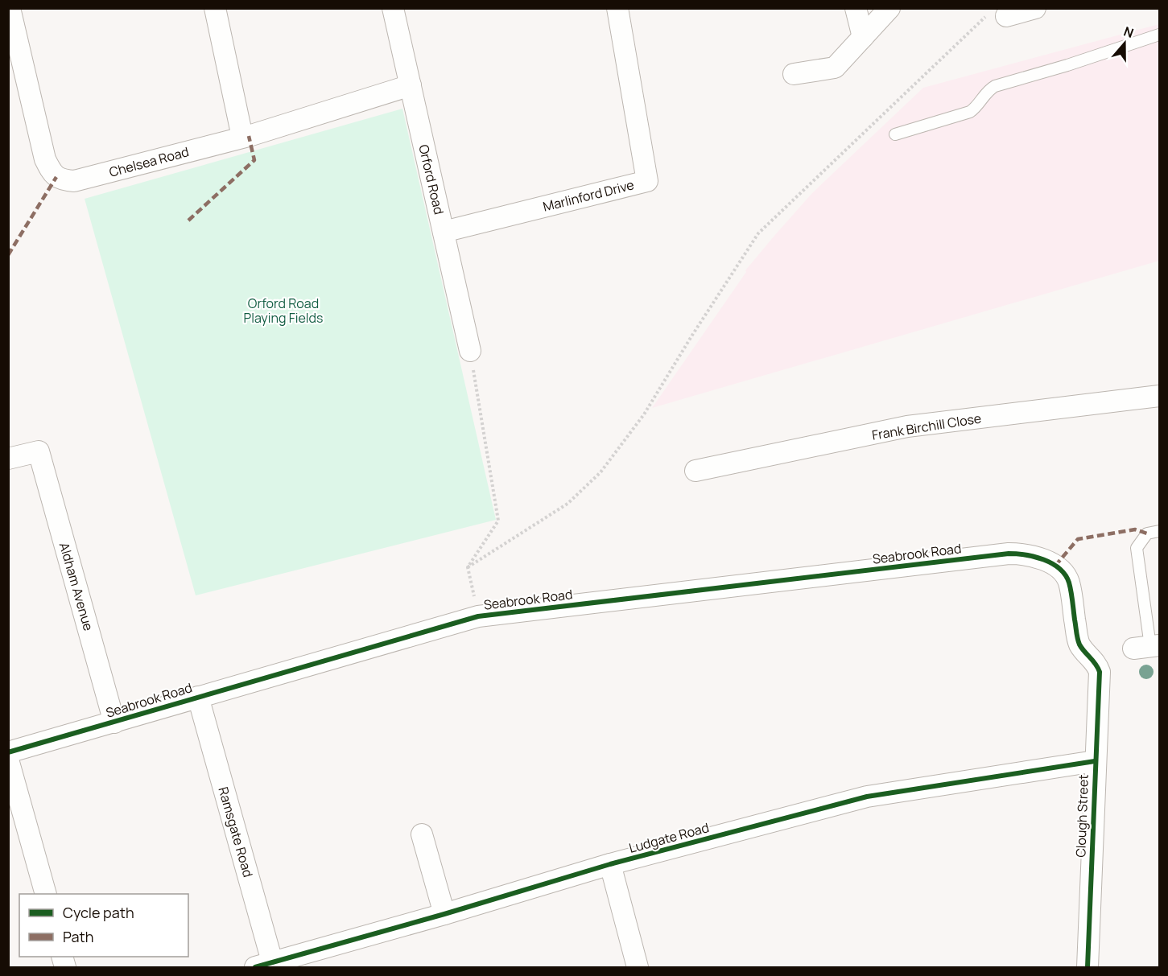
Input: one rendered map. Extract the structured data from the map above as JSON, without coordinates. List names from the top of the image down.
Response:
{
  "streets": {
    "street": [
      "Chelsea Road",
      "Orford Road",
      "Marlinford Drive",
      "Frank Birchill Close",
      "Seabrook Road",
      "Aldham Avenue",
      "Clough Street",
      "Ramsgate Road",
      "Ludgate Road"
    ]
  },
  "crossings": [
    ["Chelsea Road", "Orford Road"],
    ["Orford Road", "Marlinford Drive"],
    ["Seabrook Road", "Aldham Avenue"],
    ["Seabrook Road", "Clough Street"],
    ["Seabrook Road", "Ramsgate Road"],
    ["Clough Street", "Ludgate Road"],
    ["Ramsgate Road", "Ludgate Road"]
  ],
  "parks": ["Orford Road Playing Fields"],
  "legend": ["Cycle path", "Path"],
  "north": "top"
}
